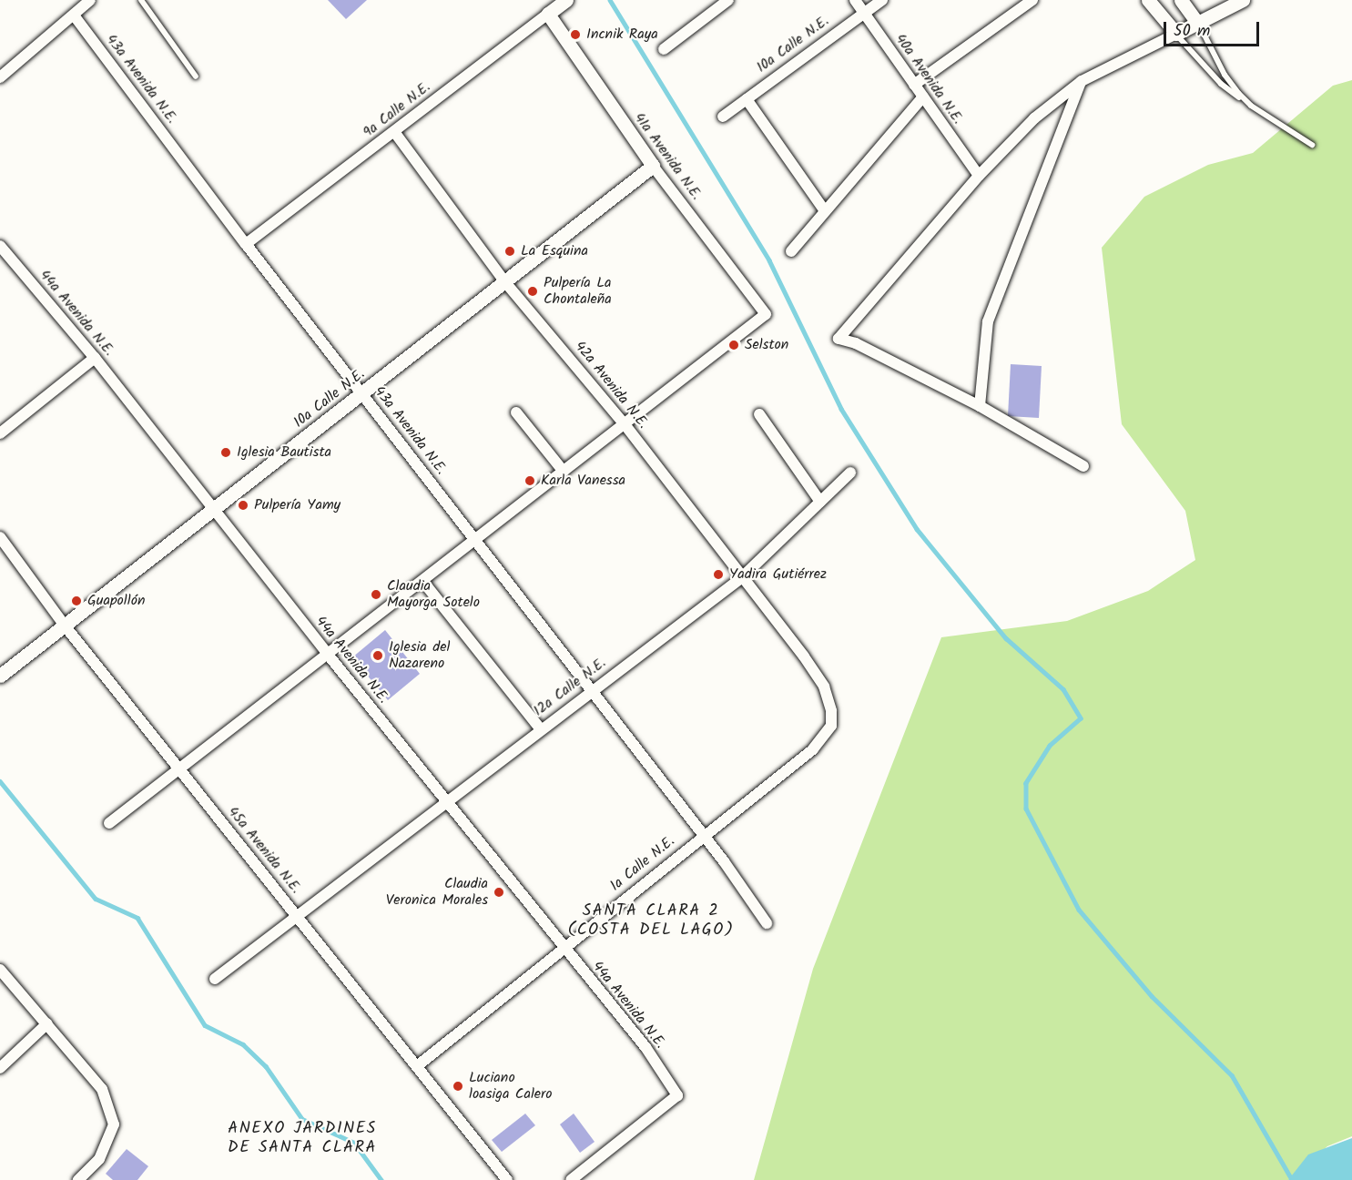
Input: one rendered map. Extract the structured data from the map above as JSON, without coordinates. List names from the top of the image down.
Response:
{
  "streets": {
    "street": [
      "10a Calle N.E.",
      "43a Avenida N.E.",
      "40a Avenida N.E.",
      "9a Calle N.E.",
      "41a Avenida N.E.",
      "44a Avenida N.E.",
      "42a Avenida N.E.",
      "12a Calle N.E.",
      "45a Avenida N.E.",
      "1a Calle N.E."
    ]
  },
  "crossings": [
    ["10a Calle N.E.", "43a Avenida N.E."],
    ["10a Calle N.E.", "40a Avenida N.E."],
    ["10a Calle N.E.", "41a Avenida N.E."],
    ["10a Calle N.E.", "44a Avenida N.E."],
    ["10a Calle N.E.", "42a Avenida N.E."],
    ["10a Calle N.E.", "45a Avenida N.E."],
    ["43a Avenida N.E.", "9a Calle N.E."],
    ["43a Avenida N.E.", "12a Calle N.E."],
    ["43a Avenida N.E.", "1a Calle N.E."],
    ["9a Calle N.E.", "41a Avenida N.E."],
    ["9a Calle N.E.", "42a Avenida N.E."],
    ["41a Avenida N.E.", "42a Avenida N.E."],
    ["44a Avenida N.E.", "12a Calle N.E."],
    ["44a Avenida N.E.", "1a Calle N.E."],
    ["42a Avenida N.E.", "12a Calle N.E."],
    ["42a Avenida N.E.", "1a Calle N.E."],
    ["12a Calle N.E.", "45a Avenida N.E."],
    ["45a Avenida N.E.", "1a Calle N.E."]
  ],
  "districts": ["SANTA CLARA 2 (COSTA DEL LAGO)", "ANEXO JARDINES DE SANTA CLARA"],
  "places": [
    "Incnik Raya",
    "La Esquina",
    "Pulpería La Chontaleña",
    "Selston",
    "Iglesia Bautista",
    "Karla Vanessa",
    "Pulpería Yamy",
    "Yadira Gutiérrez",
    "Claudia Mayorga Sotelo",
    "Guapollón",
    "Iglesia del Nazareno",
    "Claudia Veronica Morales",
    "Luciano loasiga Calero"
  ],
  "scale_bar": "50 m"
}
